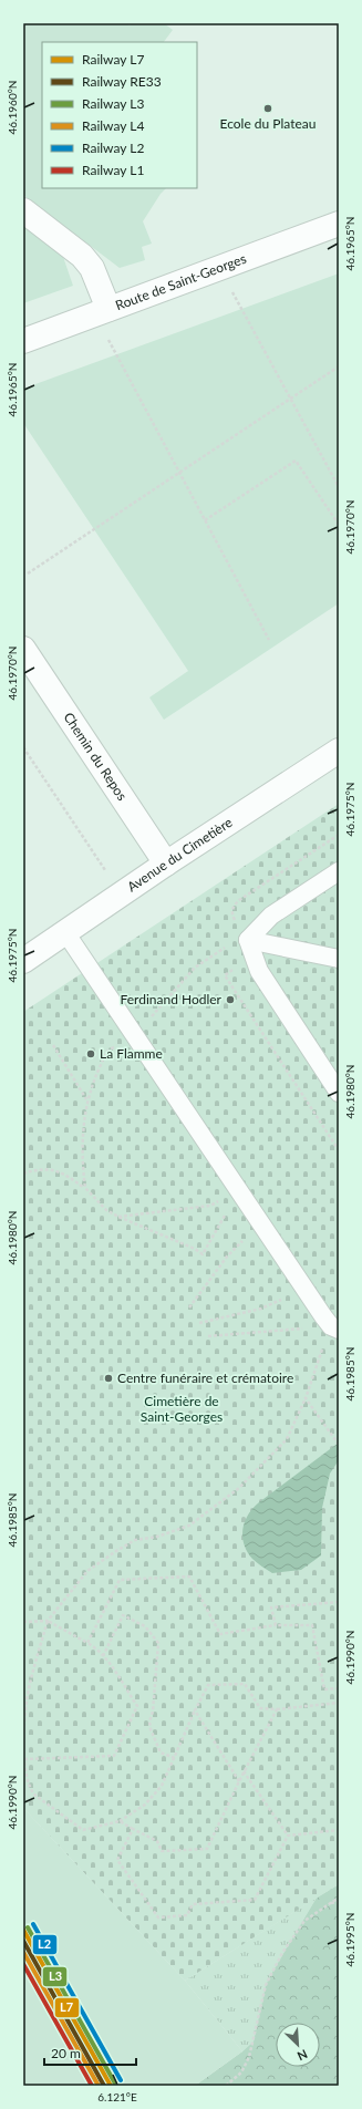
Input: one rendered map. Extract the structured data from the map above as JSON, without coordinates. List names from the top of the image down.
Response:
{
  "streets": {
    "street": ["Route de Saint-Georges", "Chemin du Repos", "Avenue du Cimetière"]
  },
  "crossings": [
    ["Chemin du Repos", "Avenue du Cimetière"]
  ],
  "parks": ["Cimetière de Saint-Georges"],
  "places": [
    "Ecole du Plateau",
    "Ferdinand Hodler",
    "La Flamme",
    "Centre funéraire et crématoire"
  ],
  "lines": [
    "rail line L2",
    "rail line L3",
    "rail line L7",
    "rail line RE33",
    "rail line L4",
    "rail line L1"
  ],
  "legend": [
    "Railway L7",
    "Railway RE33",
    "Railway L3",
    "Railway L4",
    "Railway L2",
    "Railway L1"
  ],
  "scale_bar": "20 m",
  "north": "bottom right",
  "coordinates": [
    "46.1960°N",
    "46.1965°N",
    "46.1970°N",
    "46.1975°N",
    "46.1980°N",
    "46.1985°N",
    "46.1990°N",
    "46.1995°N",
    "6.121°E"
  ]
}
